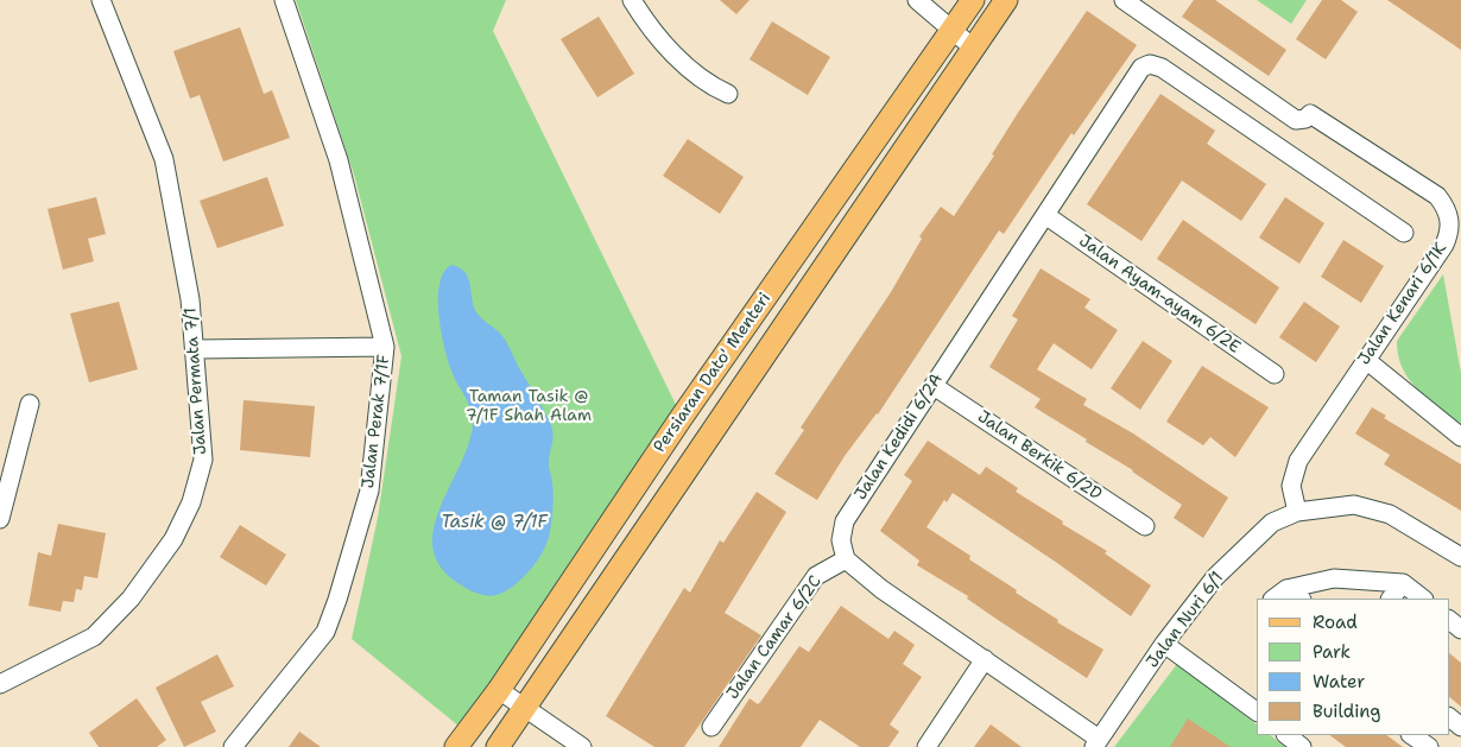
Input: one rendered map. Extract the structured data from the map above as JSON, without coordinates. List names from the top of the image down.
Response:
{
  "streets": {
    "main road": ["Persiaran Dato' Menteri"],
    "street": [
      "Jalan Ayam-ayam 6/2E",
      "Jalan Kenari 6/1K",
      "Jalan Permata 7/1",
      "Jalan Perak 7/1F",
      "Jalan Kedidi 6/2A",
      "Jalan Berkik 6/2D",
      "Jalan Nuri 6/1",
      "Jalan Camar 6/2C"
    ]
  },
  "crossings": [
    ["Jalan Ayam-ayam 6/2E", "Jalan Kedidi 6/2A"],
    ["Jalan Kenari 6/1K", "Jalan Nuri 6/1"],
    ["Jalan Kedidi 6/2A", "Jalan Berkik 6/2D"],
    ["Jalan Kedidi 6/2A", "Jalan Camar 6/2C"]
  ],
  "water": ["Tasik @ 7/1F"],
  "parks": ["Taman Tasik @ 7/1F Shah Alam"],
  "legend": [
    "Road",
    "Park",
    "Water",
    "Building"
  ]
}
